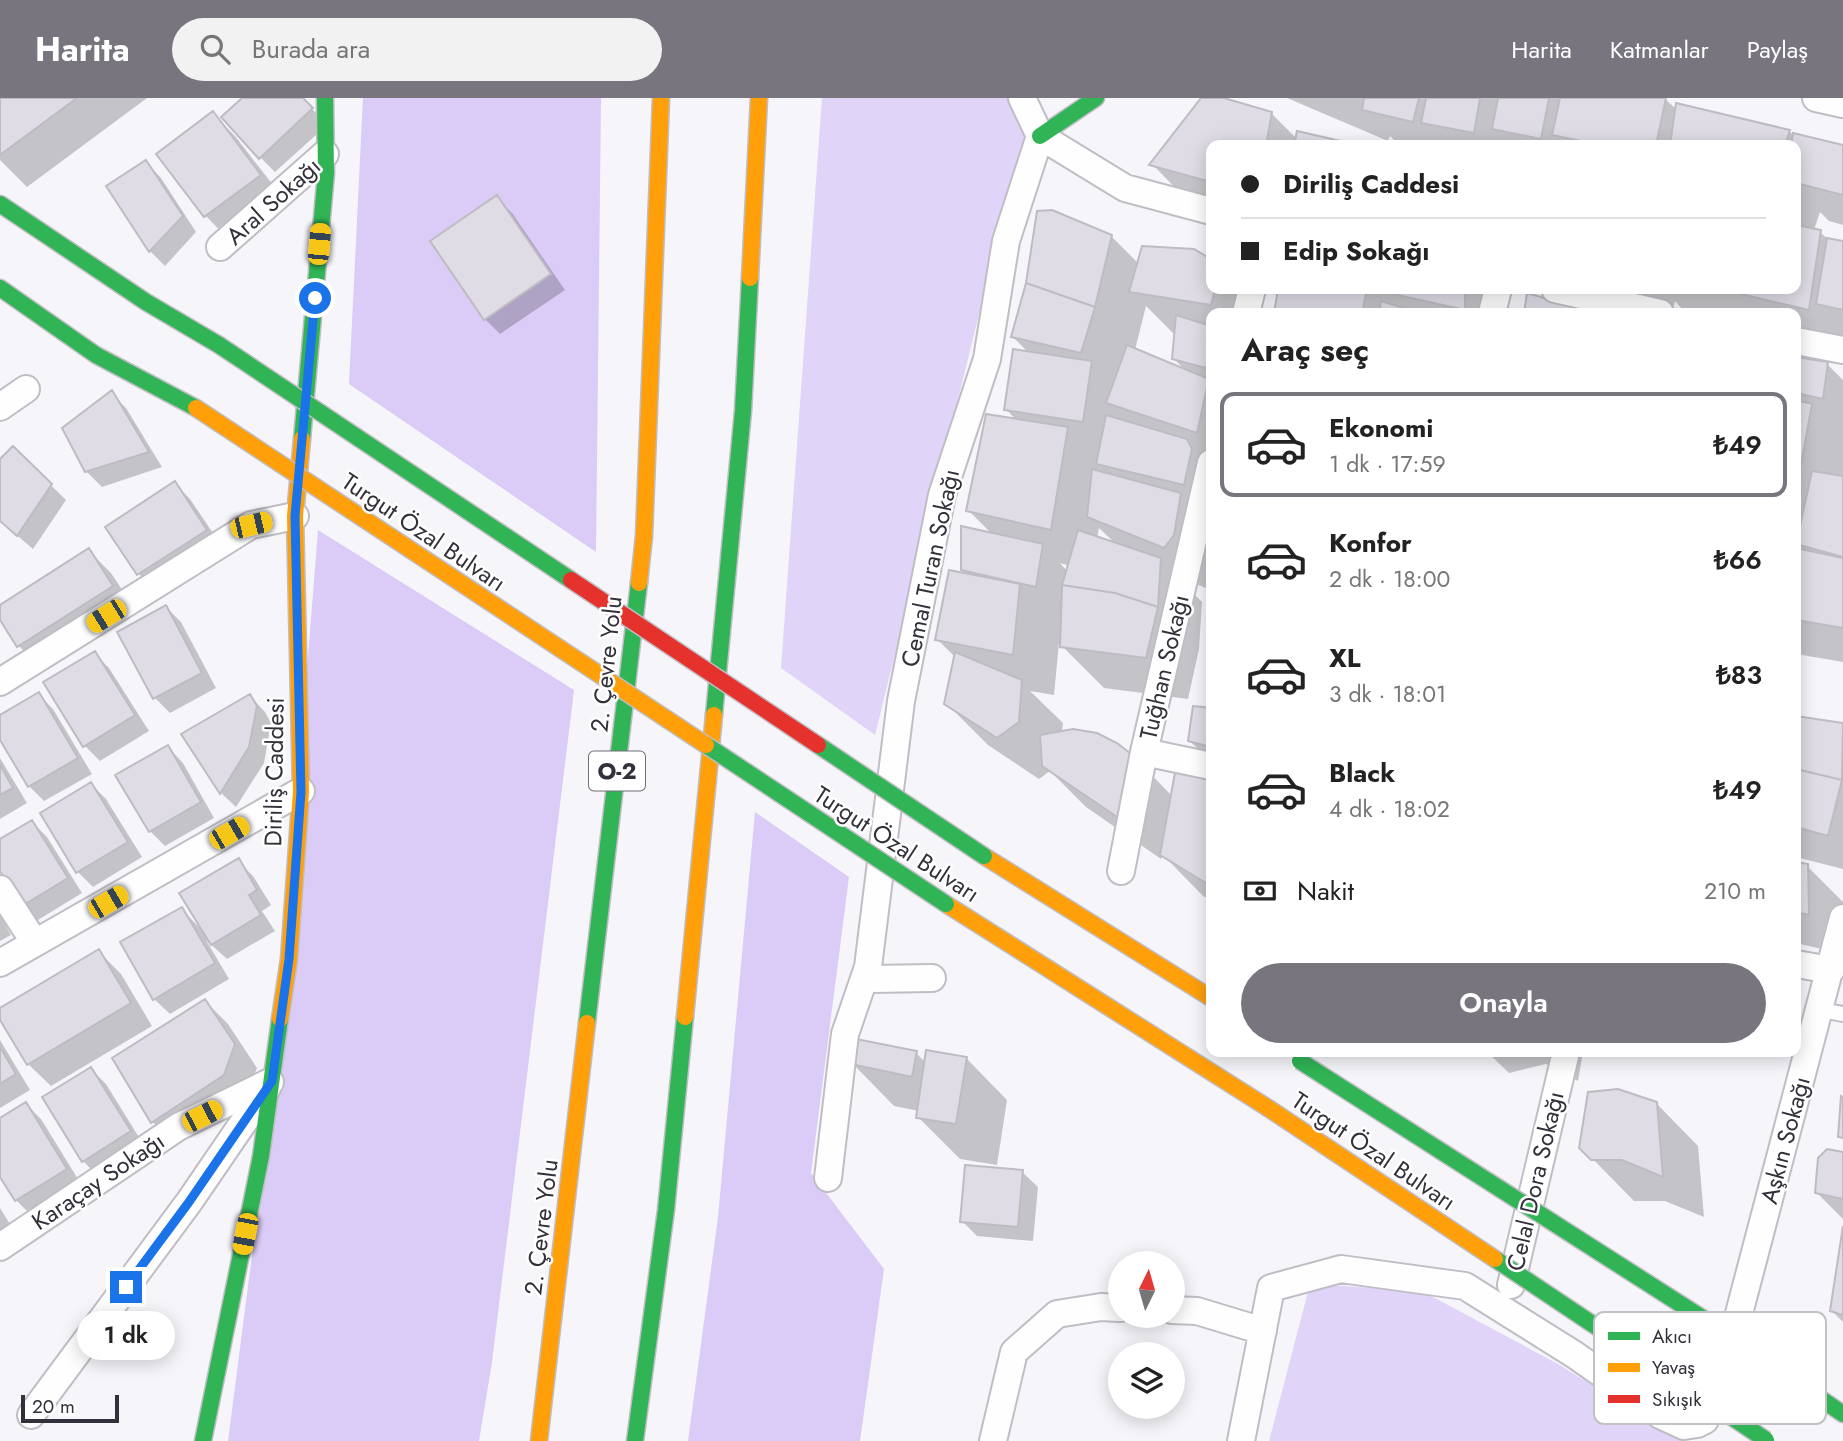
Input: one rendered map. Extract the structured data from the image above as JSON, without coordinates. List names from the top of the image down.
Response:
{
  "streets": {
    "main road": [
      "Turgut Özal Bulvarı",
      "2. Çevre Yolu",
      "O-2",
      "Diriliş Caddesi"
    ],
    "street": [
      "Aral Sokağı",
      "Cemal Turan Sokağı",
      "Tuğhan Sokağı",
      "Aşkın Sokağı",
      "Karaçay Sokağı",
      "Celal Dora Sokağı"
    ]
  },
  "crossings": [
    ["Aral Sokağı", "Diriliş Caddesi"],
    ["Diriliş Caddesi", "Karaçay Sokağı"],
    ["Aşkın Sokağı", "Celal Dora Sokağı"]
  ],
  "legend": ["Akıcı", "Yavaş", "Sıkışık"],
  "scale_bar": "20 m",
  "north": "top",
  "page": {
    "header": "Harita",
    "search": "Burada ara",
    "nav": ["Harita", "Katmanlar", "Paylaş"],
    "banner": ["Diriliş Caddesi", "Edip Sokağı"],
    "heading": "Araç seç",
    "list": [
      {
        "name": "Ekonomi",
        "note": "1 dk · 17:59",
        "value": "₺49"
      },
      {
        "name": "Konfor",
        "note": "2 dk · 18:00",
        "value": "₺66"
      },
      {
        "name": "XL",
        "note": "3 dk · 18:01",
        "value": "₺83"
      },
      {
        "name": "Black",
        "note": "4 dk · 18:02",
        "value": "₺49"
      }
    ],
    "pay": ["Nakit", "210 m"],
    "buttons": "Onayla",
    "bubble": "1 dk",
    "scale": "20 m"
  }
}
